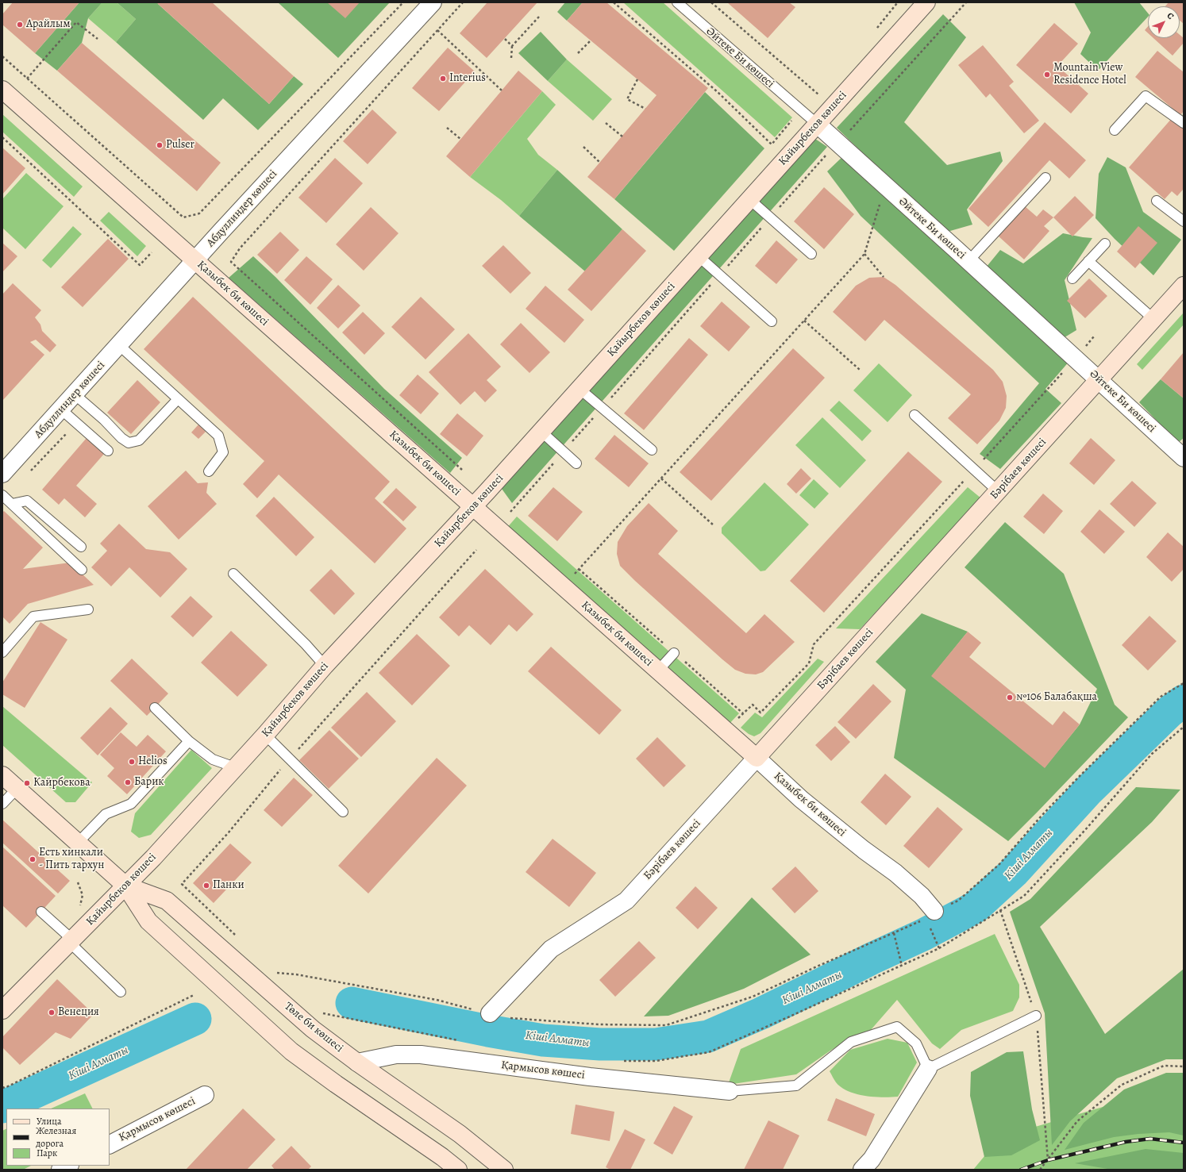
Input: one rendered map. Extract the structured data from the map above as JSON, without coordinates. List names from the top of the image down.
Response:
{
  "streets": {
    "main road": [
      "Қайырбеков көшесі",
      "Қазыбек би көшесі",
      "Бәрібаев көшесі",
      "Төле би көшесі"
    ],
    "street": ["Әйтеке Би көшесі", "Абдуллиндер көшесі", "Қармысов көшесі"]
  },
  "crossings": [
    ["Әйтеке Би көшесі", "Қайырбеков көшесі"],
    ["Әйтеке Би көшесі", "Бәрібаев көшесі"],
    ["Қайырбеков көшесі", "Қазыбек би көшесі"],
    ["Қайырбеков көшесі", "Төле би көшесі"],
    ["Абдуллиндер көшесі", "Қазыбек би көшесі"],
    ["Қазыбек би көшесі", "Бәрібаев көшесі"],
    ["Төле би көшесі", "Қармысов көшесі"]
  ],
  "water": ["Кіші Алматы"],
  "places": [
    "Арайлым",
    "Mountain View Residence Hotel",
    "Interius",
    "Pulser",
    "№106 Балабақша",
    "Helios",
    "Барик",
    "Кайрбекова",
    "Есть хинкали - Пить тархун",
    "Панки",
    "Венеция"
  ],
  "legend": ["Улица", "Железная дорога", "Парк"],
  "north": "top right"
}
